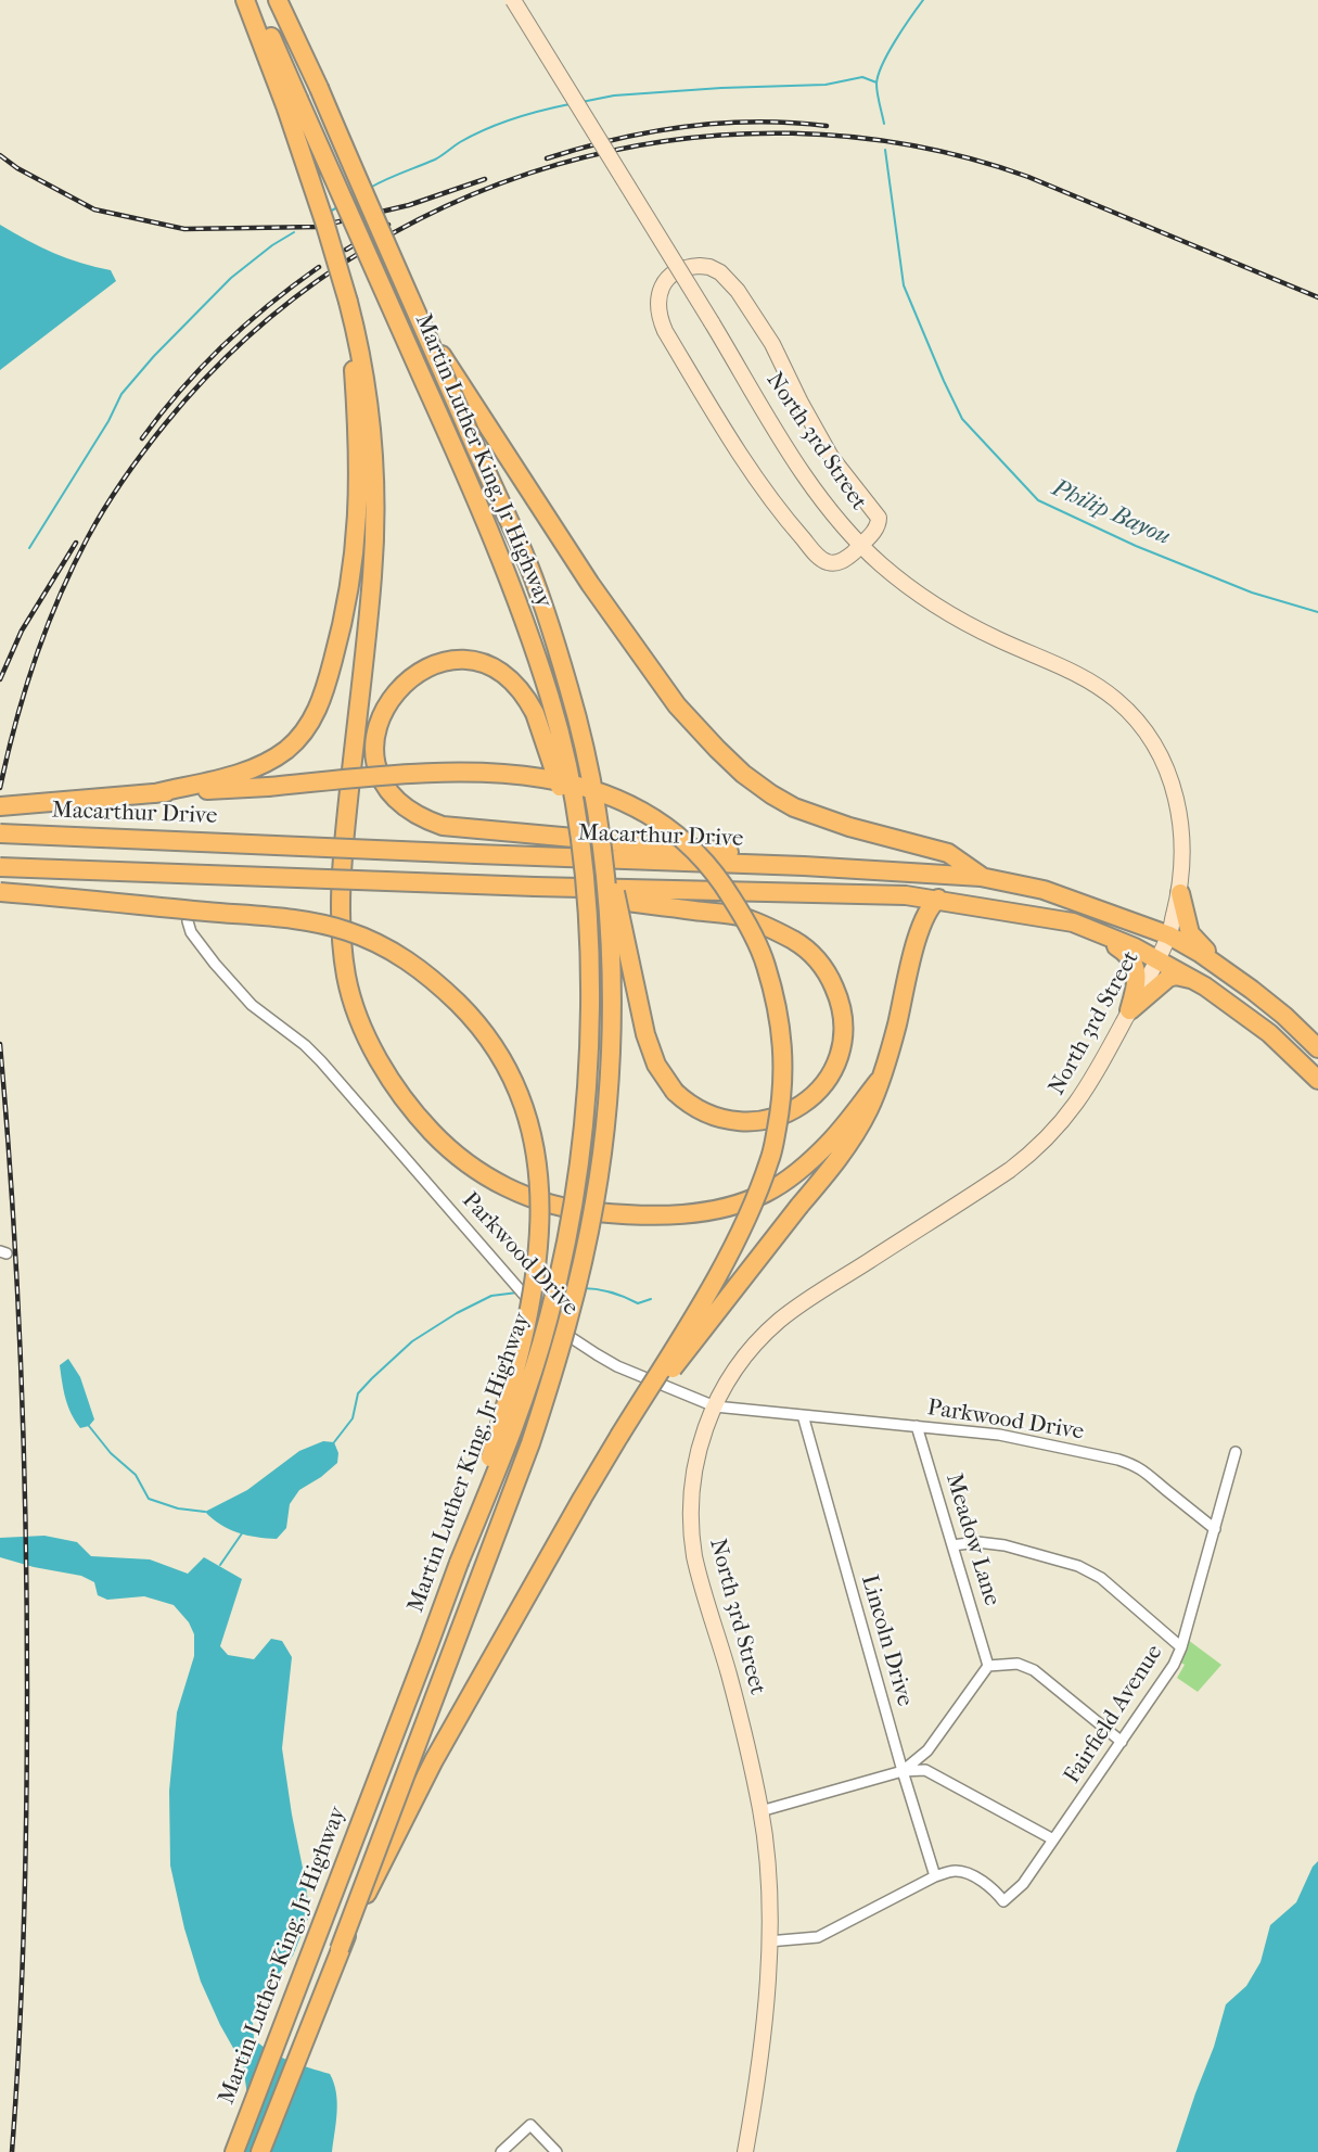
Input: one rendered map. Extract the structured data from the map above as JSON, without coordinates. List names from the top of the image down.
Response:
{
  "streets": {
    "highway": ["Martin Luther King, Jr Highway", "Macarthur Drive"],
    "street": [
      "North 3rd Street",
      "Parkwood Drive",
      "Meadow Lane",
      "Lincoln Drive",
      "Fairfield Avenue"
    ]
  },
  "crossings": [
    ["North 3rd Street", "Macarthur Drive"],
    ["North 3rd Street", "Parkwood Drive"],
    ["Parkwood Drive", "Meadow Lane"],
    ["Parkwood Drive", "Lincoln Drive"],
    ["Parkwood Drive", "Fairfield Avenue"],
    ["Lincoln Drive", "Fairfield Avenue"]
  ],
  "water": ["Philip Bayou"]
}
